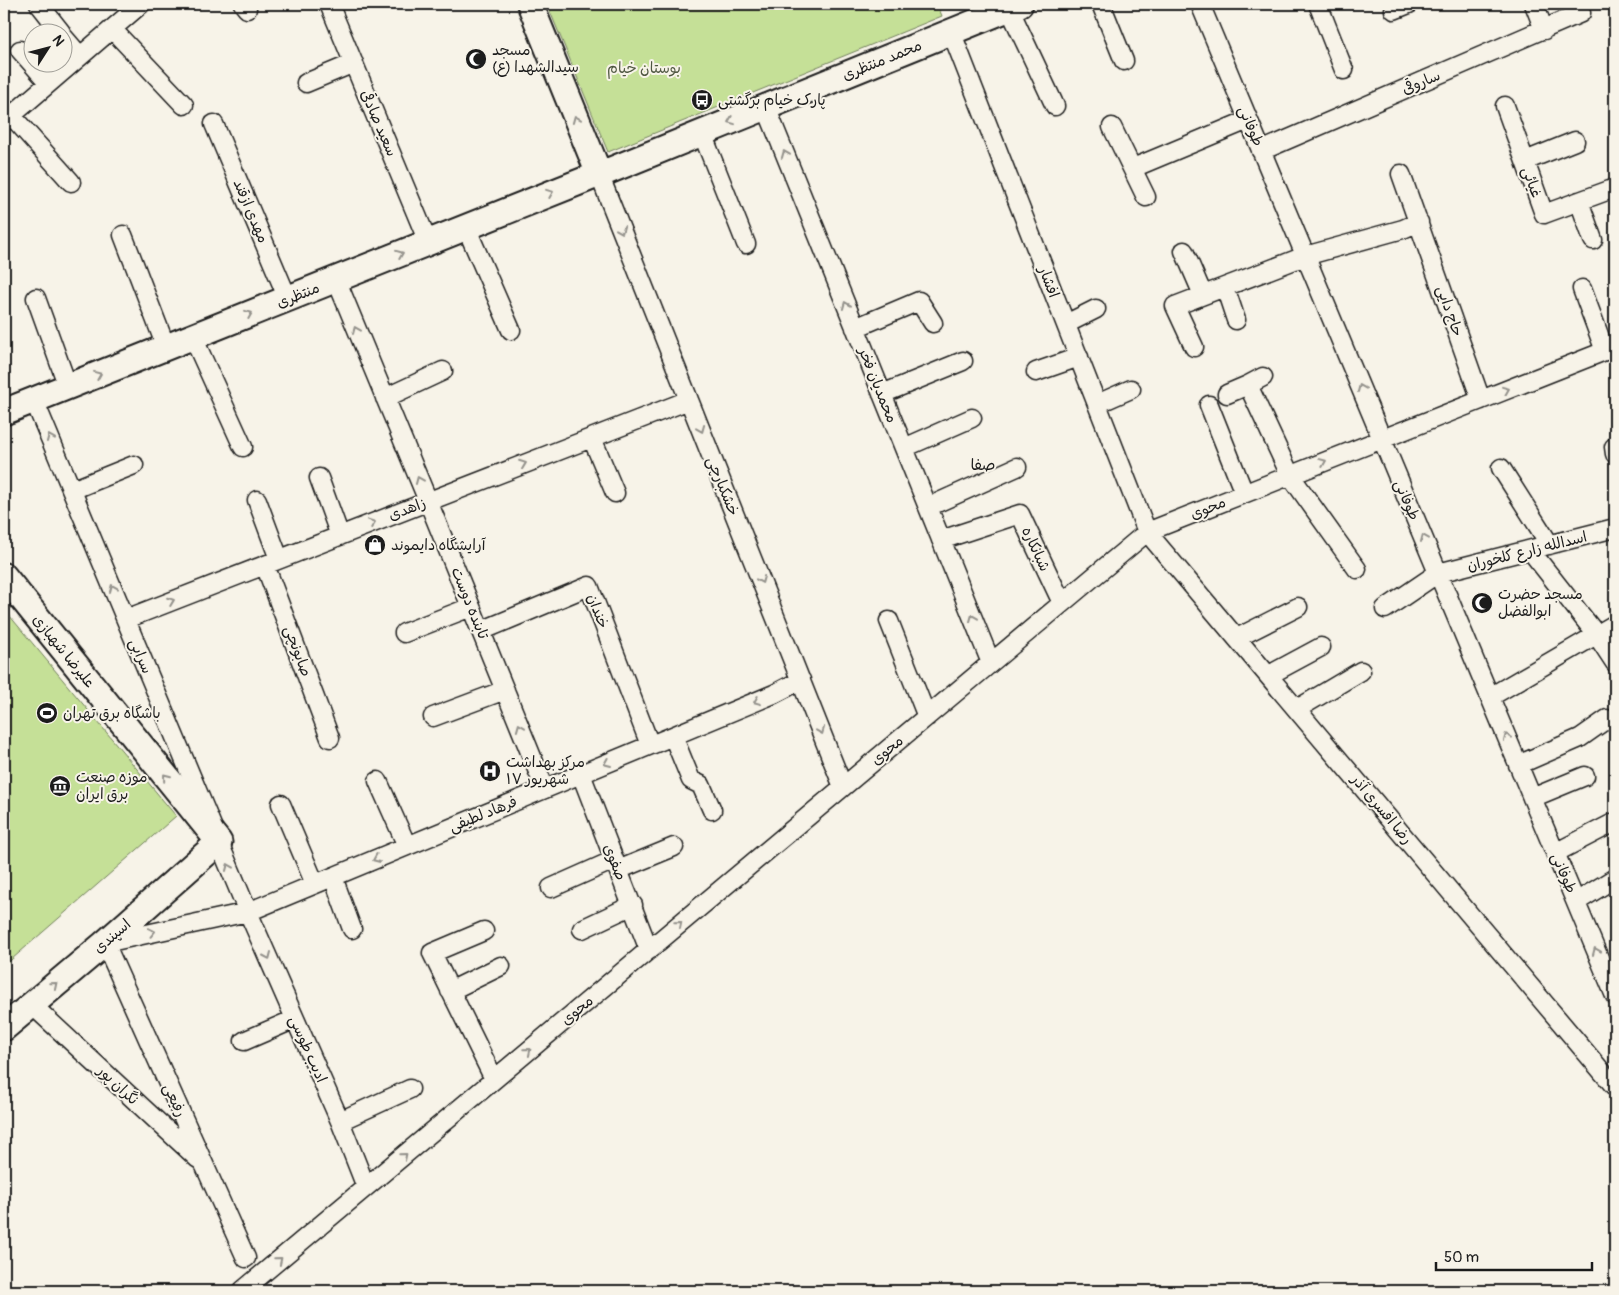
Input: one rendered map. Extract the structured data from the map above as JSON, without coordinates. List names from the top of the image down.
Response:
{
  "streets": {
    "main road": [
      "محمد منتظری",
      "منتظری",
      "خشکبارچی",
      "علیرضا شهبازی",
      "اسپندی"
    ],
    "street": [
      "ساروقی",
      "سعید صادقی",
      "طوفانی",
      "غیائی",
      "مهدی ازقند",
      "افشار",
      "حاج دایی",
      "محمدیان فخر",
      "محوی",
      "زاهدی",
      "شبانکاره",
      "اسدالله زارع کلخوران",
      "تابنده دوست",
      "خندان",
      "صابونچی",
      "سرابی",
      "رضا افسری آذر",
      "فرهاد لطیفی",
      "صفوی",
      "ادیب طوسی",
      "نگران پور",
      "رفیعی"
    ]
  },
  "crossings": [
    ["محمد منتظری", "افشار"],
    ["محمد منتظری", "منتظری"],
    ["محمد منتظری", "محمدیان فخر"],
    ["محمد منتظری", "خشکبارچی"],
    ["ساروقی", "طوفانی"],
    ["سعید صادقی", "منتظری"],
    ["طوفانی", "محوی"],
    ["طوفانی", "اسدالله زارع کلخوران"],
    ["مهدی ازقند", "منتظری"],
    ["افشار", "محوی"],
    ["افشار", "رضا افسری آذر"],
    ["منتظری", "خشکبارچی"],
    ["منتظری", "تابنده دوست"],
    ["منتظری", "سرابی"],
    ["حاج دایی", "محوی"],
    ["محمدیان فخر", "محوی"],
    ["محمدیان فخر", "شبانکاره"],
    ["خشکبارچی", "محوی"],
    ["خشکبارچی", "زاهدی"],
    ["خشکبارچی", "فرهاد لطیفی"],
    ["محوی", "شبانکاره"],
    ["محوی", "رضا افسری آذر"],
    ["محوی", "صفوی"],
    ["محوی", "ادیب طوسی"],
    ["زاهدی", "تابنده دوست"],
    ["زاهدی", "صابونچی"],
    ["زاهدی", "سرابی"],
    ["تابنده دوست", "خندان"],
    ["تابنده دوست", "فرهاد لطیفی"],
    ["خندان", "فرهاد لطیفی"],
    ["علیرضا شهبازی", "سرابی"],
    ["علیرضا شهبازی", "اسپندی"],
    ["سرابی", "فرهاد لطیفی"],
    ["سرابی", "اسپندی"],
    ["سرابی", "ادیب طوسی"],
    ["فرهاد لطیفی", "صفوی"],
    ["فرهاد لطیفی", "اسپندی"],
    ["فرهاد لطیفی", "ادیب طوسی"],
    ["فرهاد لطیفی", "رفیعی"],
    ["اسپندی", "نگران پور"],
    ["اسپندی", "رفیعی"],
    ["نگران پور", "رفیعی"]
  ],
  "one_way": ["منتظری", "علیرضا شهبازی", "سرابی"],
  "districts": ["صفا"],
  "parks": ["بوستان خیام"],
  "places": {
    "mosque": ["مسجد سیدالشهدا (ع)", "مسجد حضرت ابوالفضل"],
    "bus stop": ["پارک خیام برگشتی"],
    "shop": ["آرایشگاه دایموند"],
    "sports": ["باشگاه برق تهران"],
    "hospital": ["مرکز بهداشت ۱۷ شهریور"],
    "museum": ["موزه صنعت برق ایران"]
  },
  "scale_bar": "50 m",
  "north": "top right"
}
